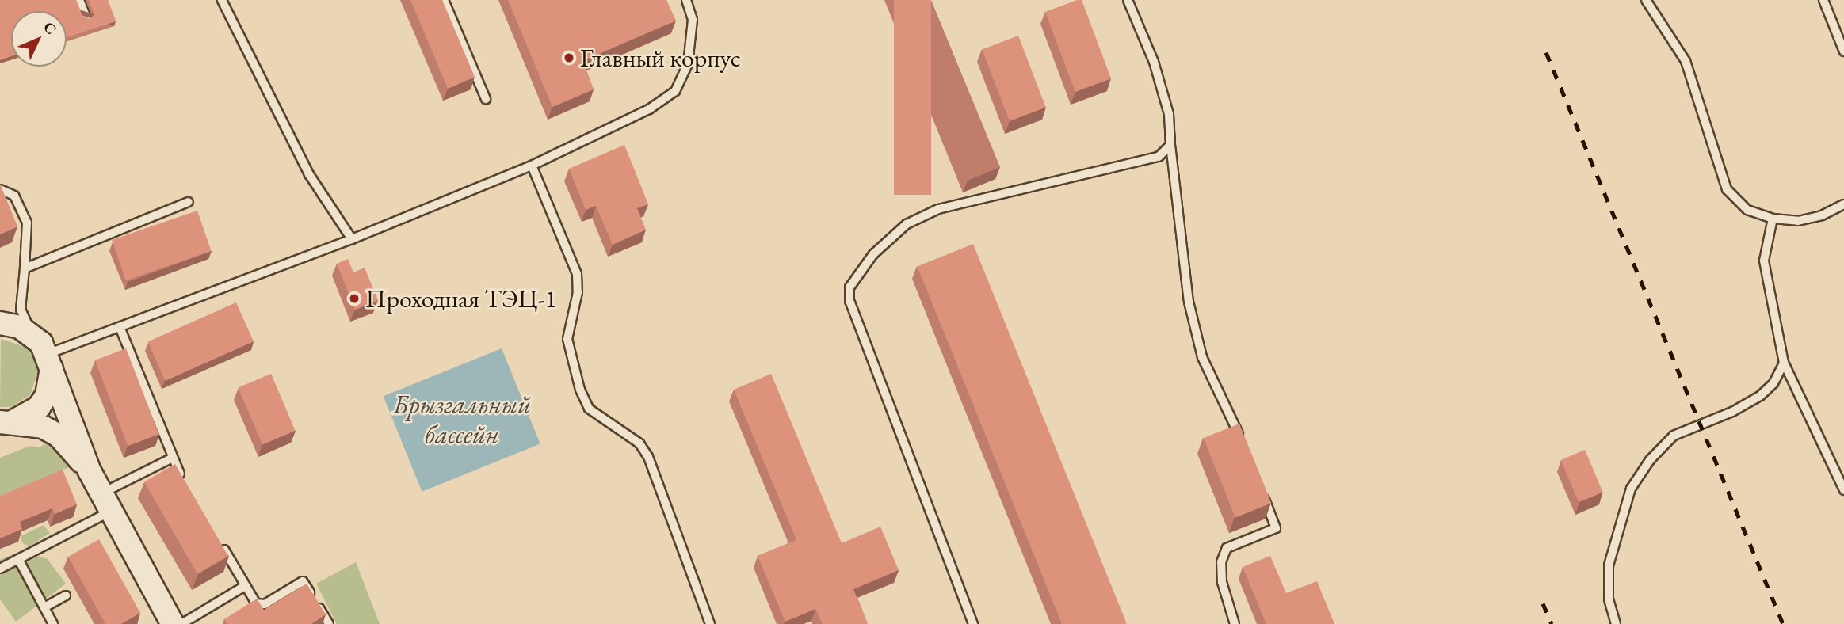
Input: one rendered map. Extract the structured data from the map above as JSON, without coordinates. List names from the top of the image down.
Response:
{
  "water": ["Брызгальный бассейн"],
  "places": ["Главный корпус", "Проходная ТЭЦ-1"],
  "north": "top right"
}
